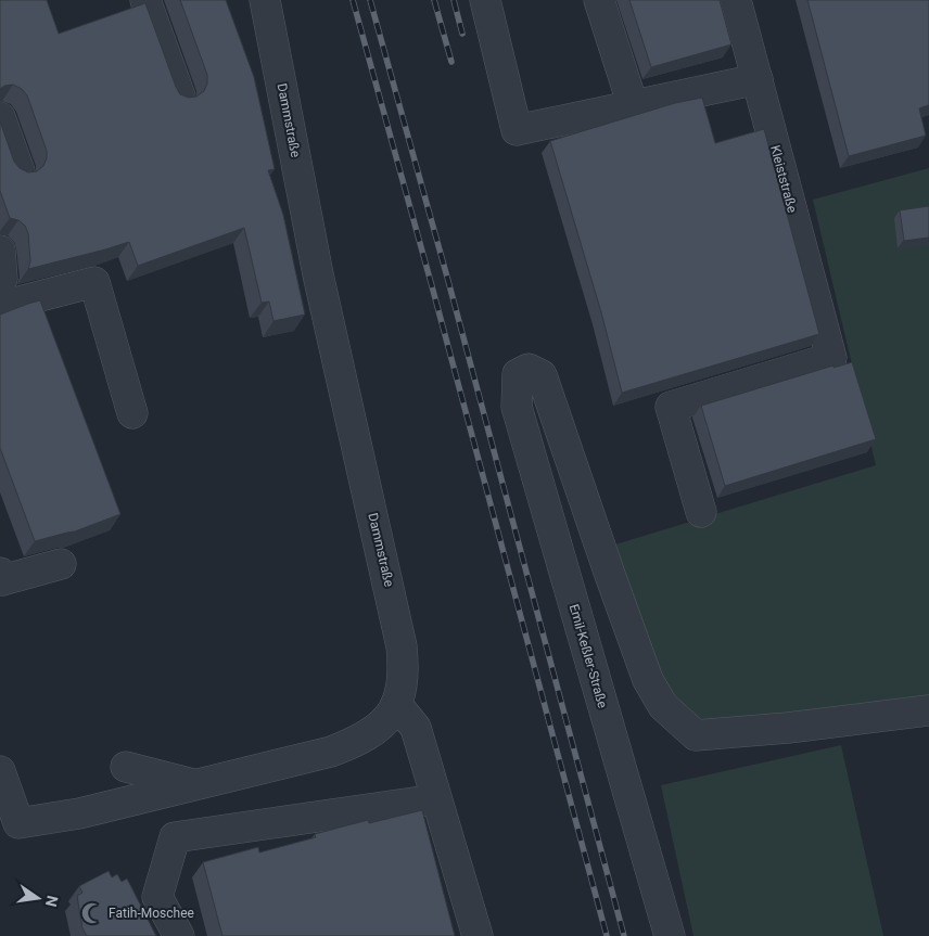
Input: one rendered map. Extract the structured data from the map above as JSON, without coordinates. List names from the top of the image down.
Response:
{
  "streets": {
    "street": ["Dammstraße", "Kleiststraße", "Emil-Keßler-Straße"]
  },
  "places": {
    "mosque": ["Fatih-Moschee"]
  },
  "north": "right"
}
